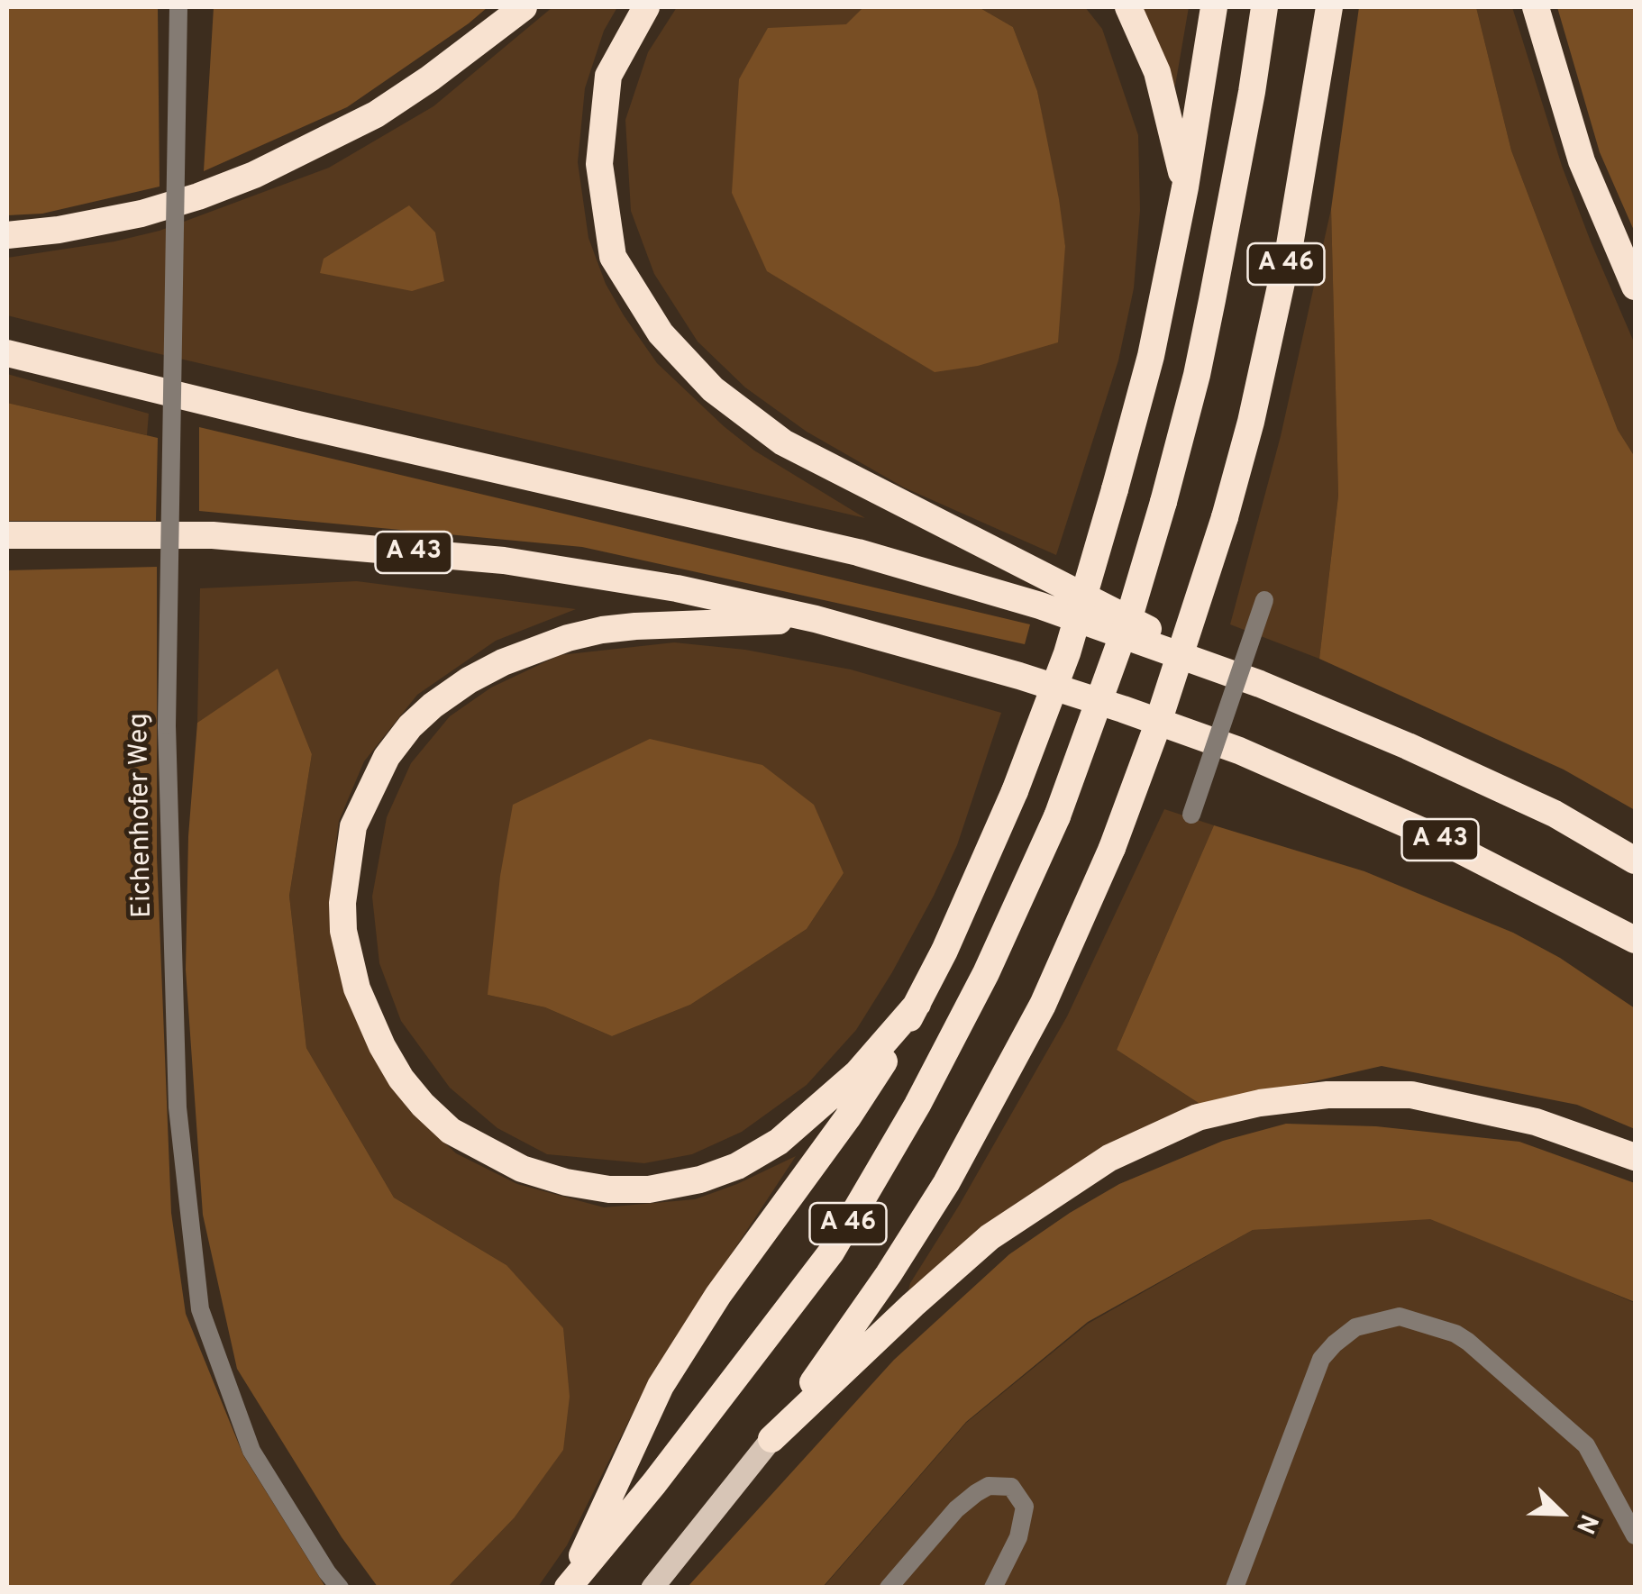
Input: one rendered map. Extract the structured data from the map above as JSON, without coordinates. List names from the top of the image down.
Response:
{
  "streets": {
    "highway": ["A 46", "A 43"],
    "street": ["Eichenhofer Weg"]
  },
  "north": "bottom right"
}
